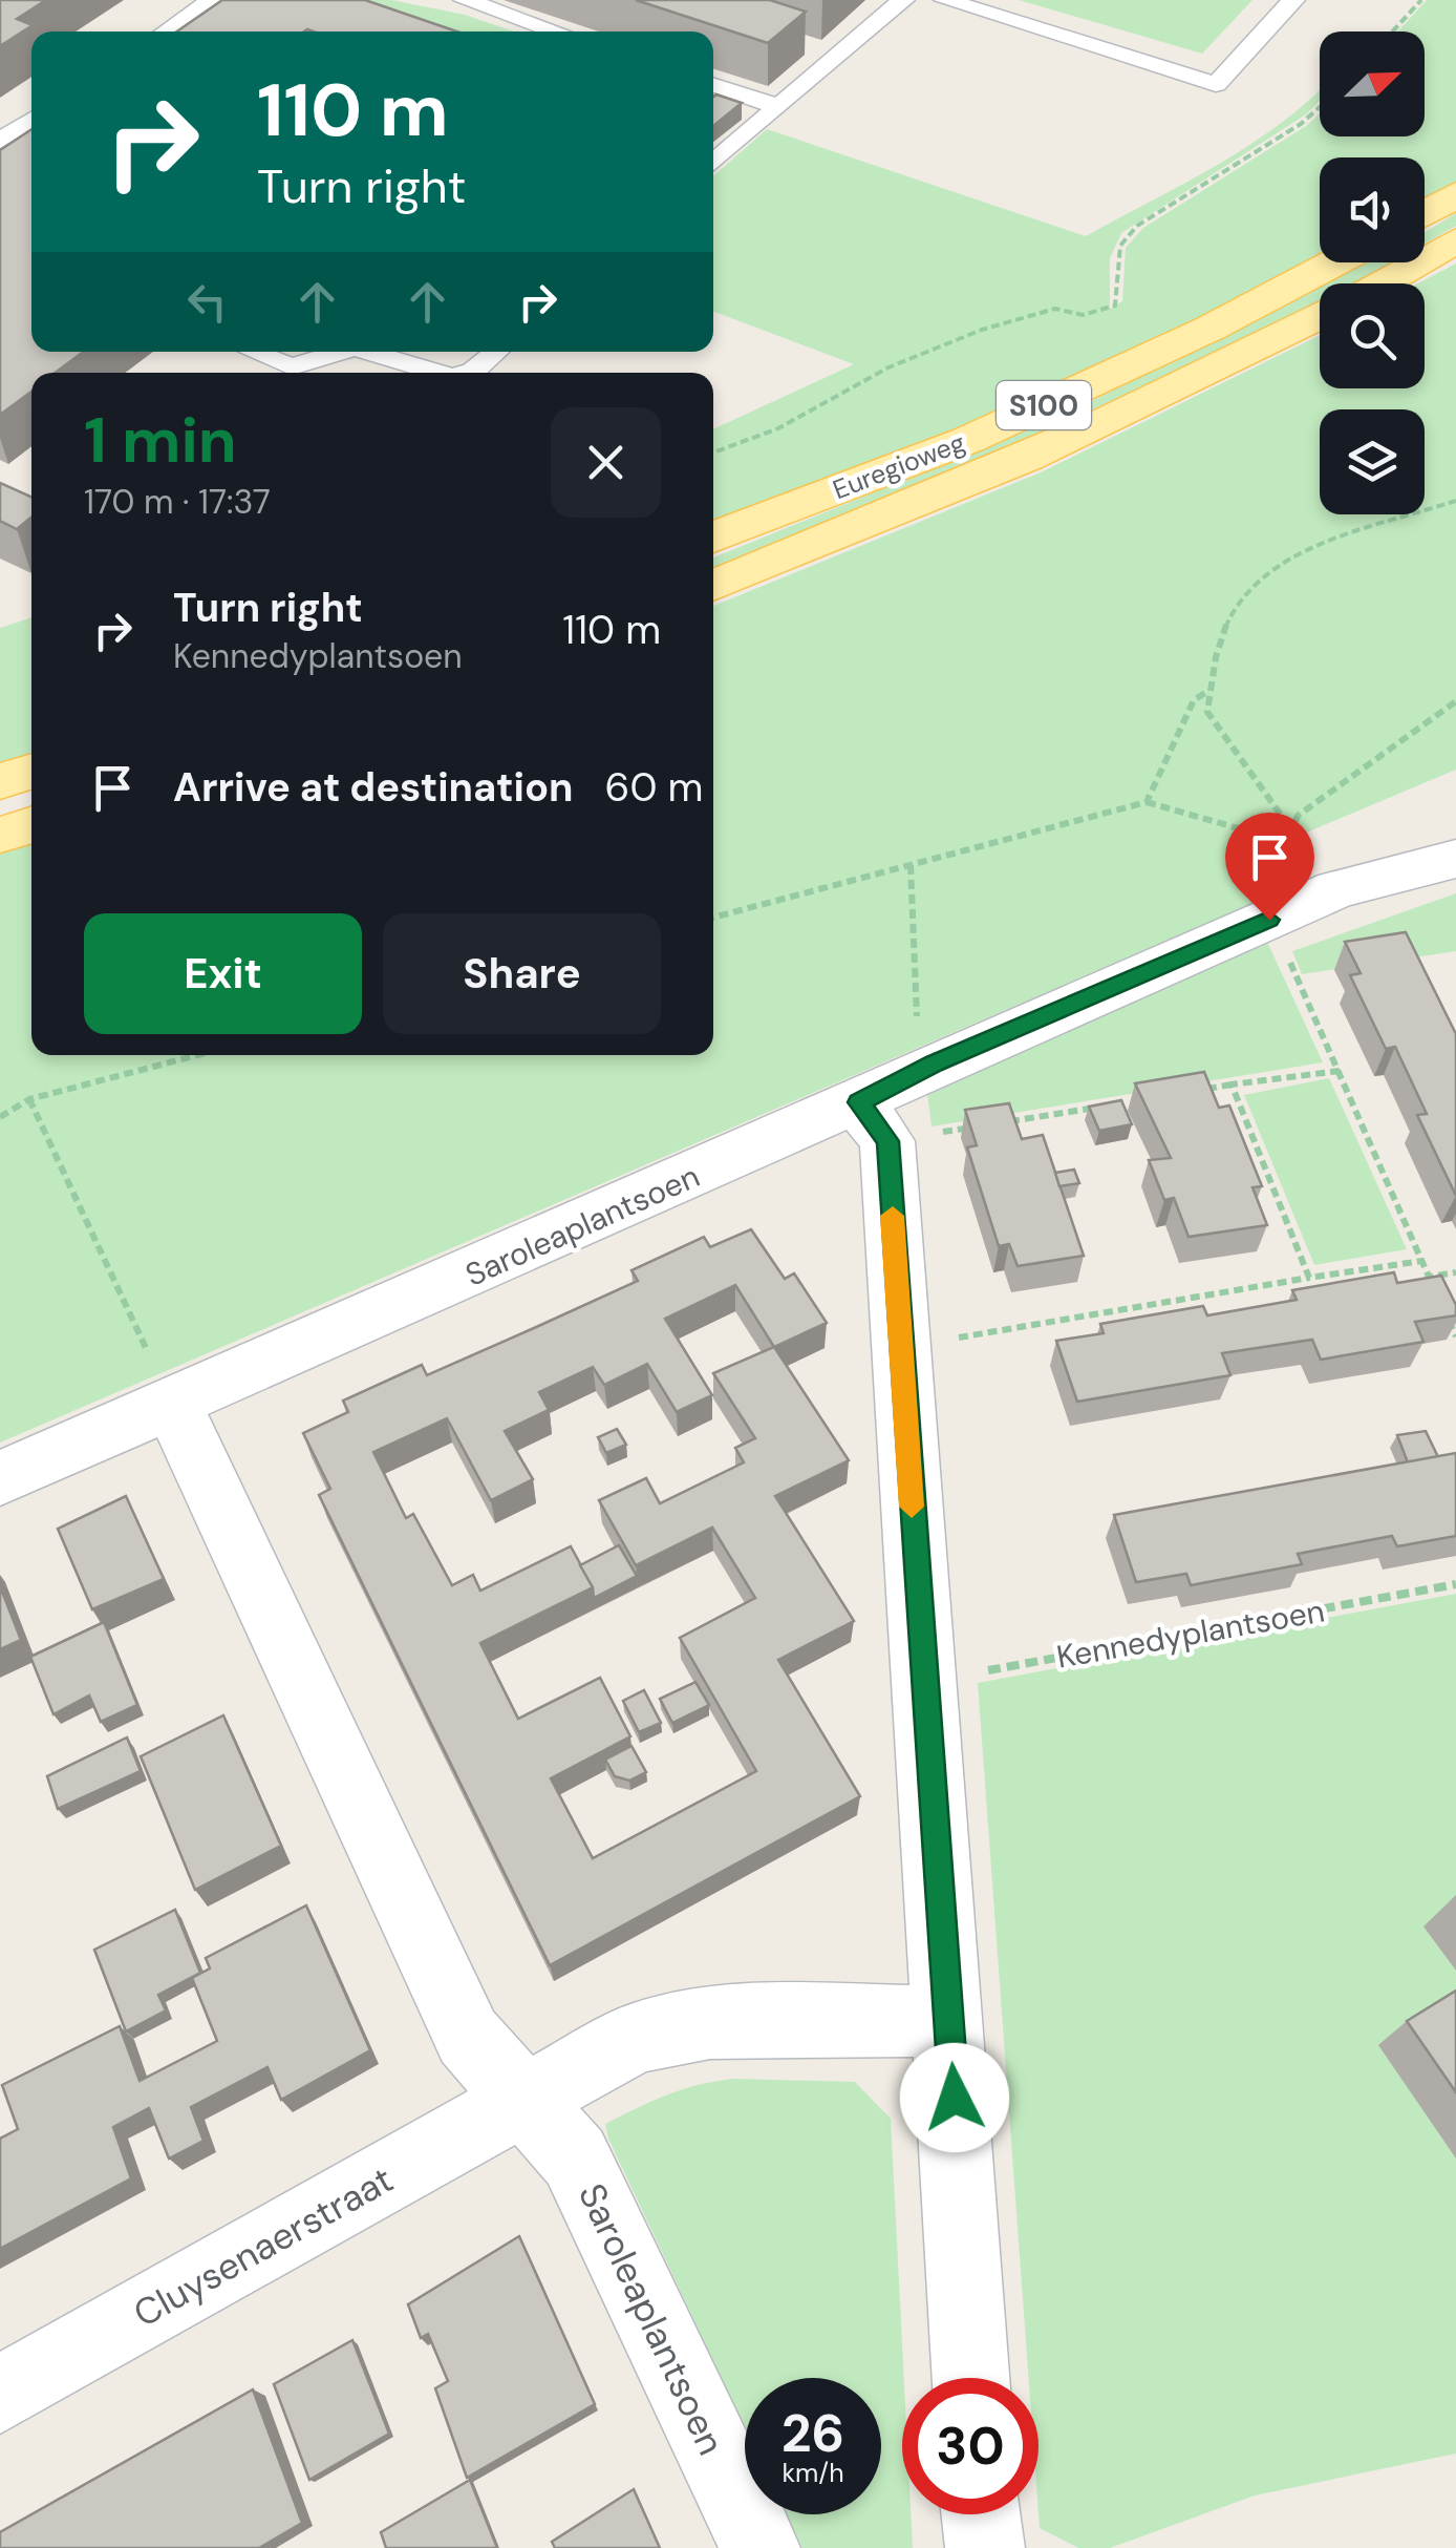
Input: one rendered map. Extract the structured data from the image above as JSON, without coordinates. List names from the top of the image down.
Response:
{
  "streets": {
    "main road": ["S100", "Euregioweg"],
    "street": ["Saroleaplantsoen", "Cluysenaerstraat"],
    "path": ["Kennedyplantsoen"]
  },
  "crossings": [
    ["Saroleaplantsoen", "Cluysenaerstraat"]
  ],
  "north": "top right",
  "page": {
    "turn": ["110 m", "Turn right"],
    "heading": ["1 min", "170 m · 17:37"],
    "list": [
      {
        "name": "Turn right",
        "note": "Kennedyplantsoen",
        "value": "110 m"
      },
      {
        "name": "Arrive at destination",
        "value": "60 m"
      }
    ],
    "buttons": ["Exit", "Share"],
    "speed": "26 km/h",
    "limit": "30"
  }
}
